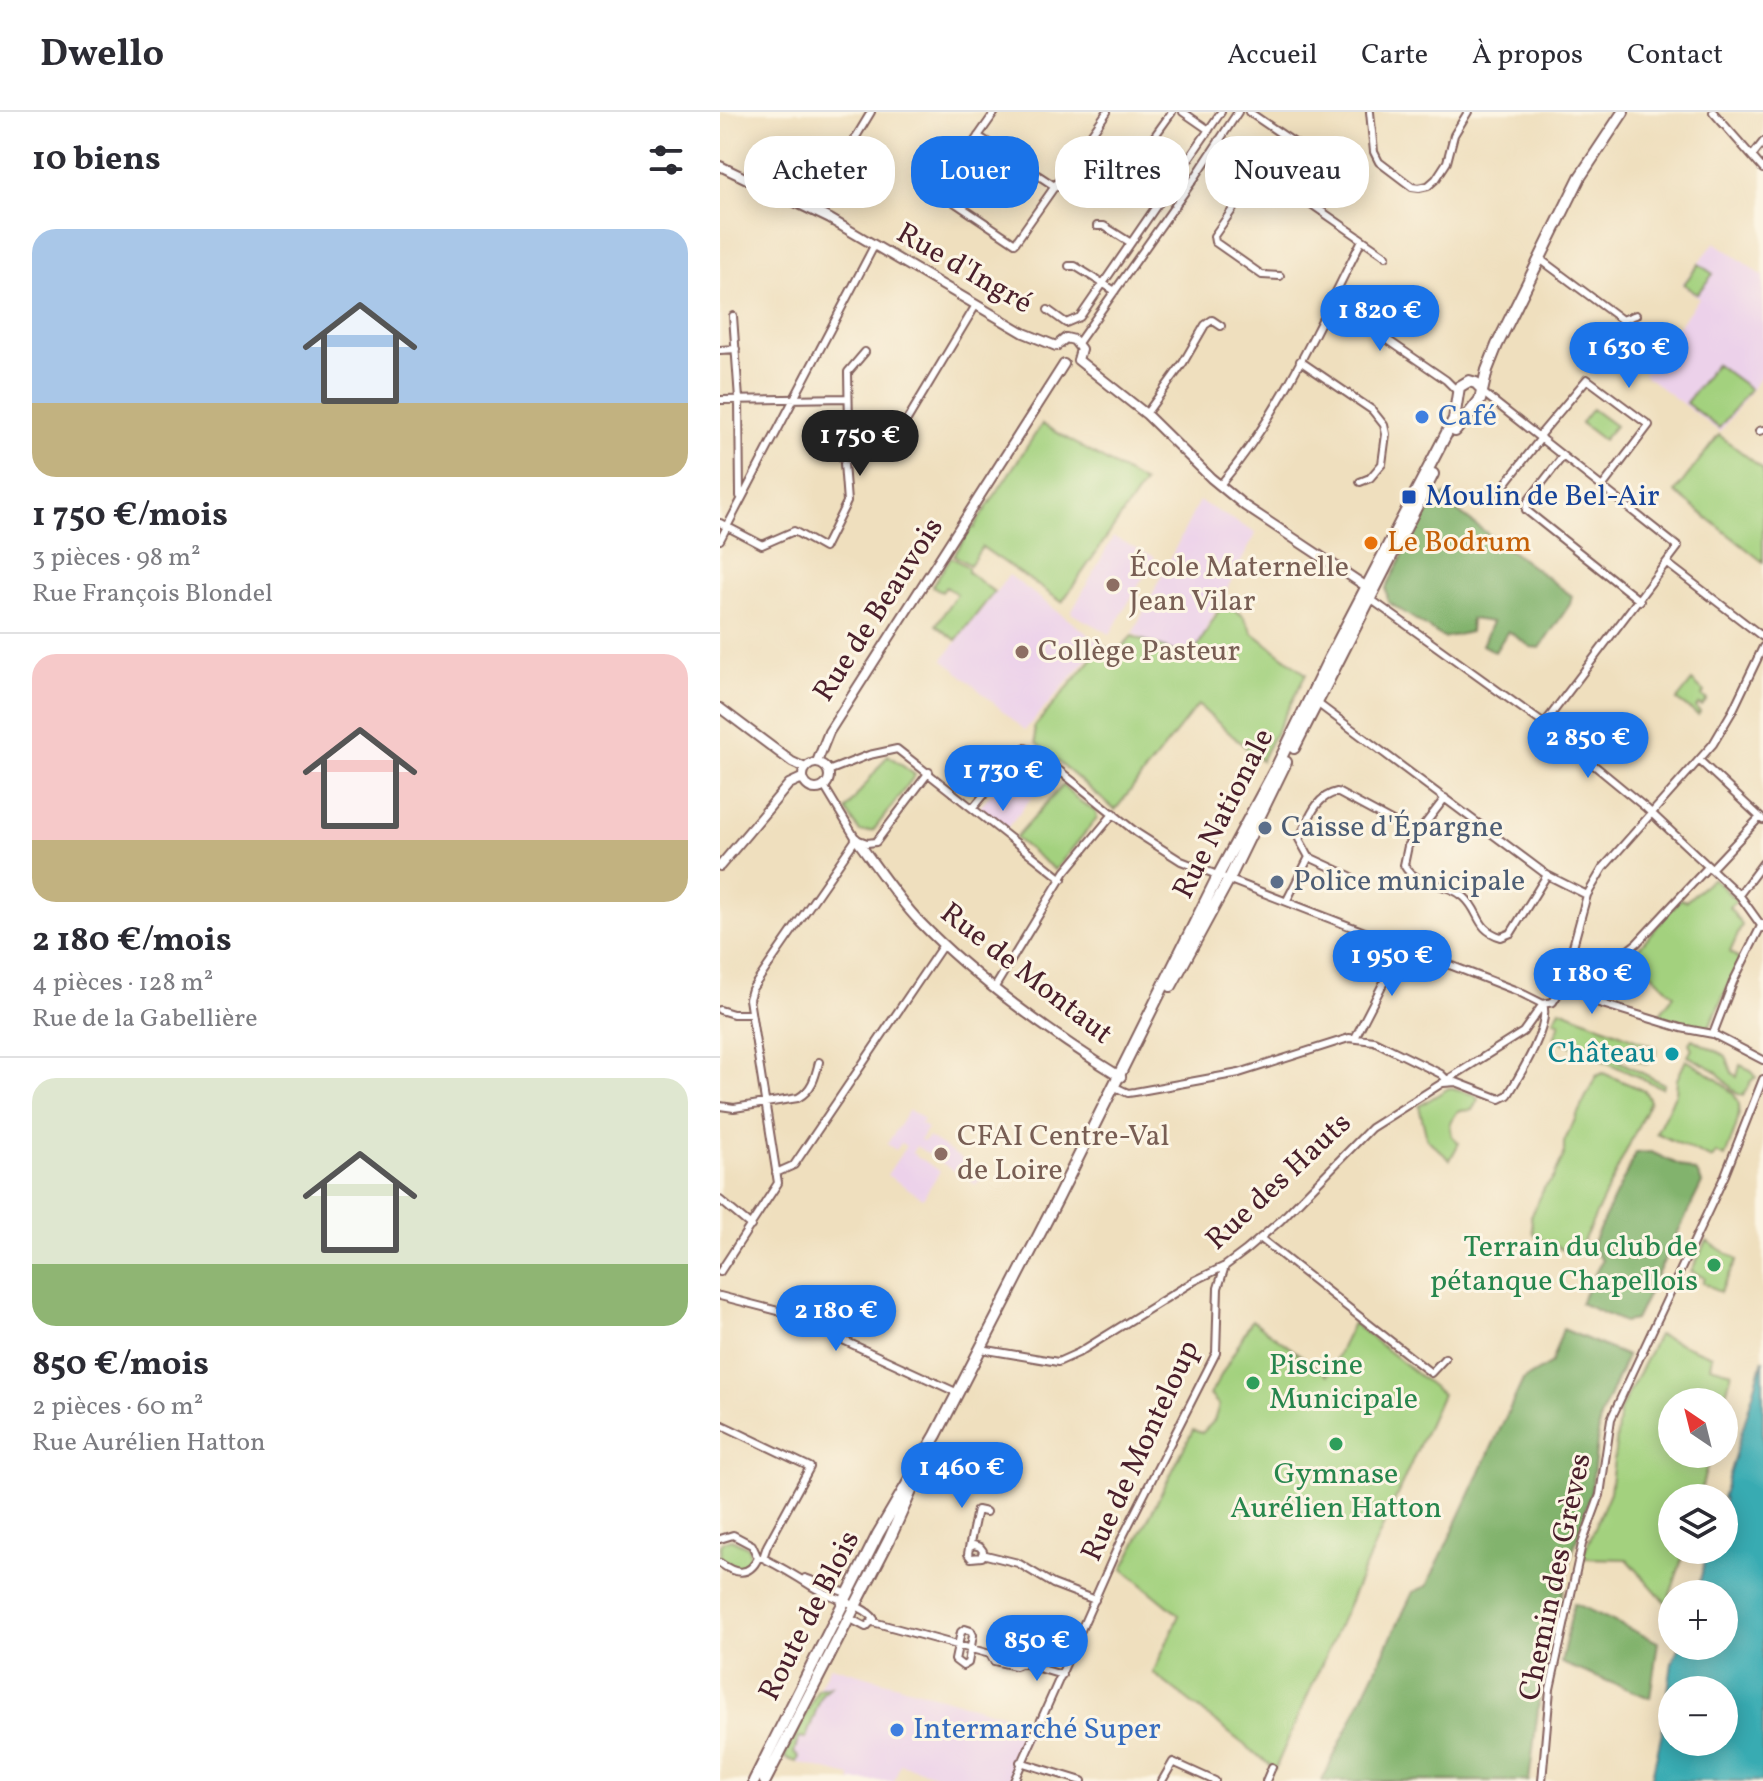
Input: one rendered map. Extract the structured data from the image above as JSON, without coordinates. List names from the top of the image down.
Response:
{
  "streets": {
    "main road": ["Rue Nationale", "Route de Blois"],
    "street": [
      "Rue d'Ingré",
      "Rue de Beauvois",
      "Rue de Montaut",
      "Rue des Hauts",
      "Rue de Monteloup",
      "Chemin des Grèves"
    ]
  },
  "crossings": [
    ["Rue d'Ingré", "Rue de Beauvois"],
    ["Rue de Beauvois", "Rue de Montaut"],
    ["Rue Nationale", "Rue de Montaut"],
    ["Rue Nationale", "Rue des Hauts"],
    ["Rue Nationale", "Route de Blois"],
    ["Rue des Hauts", "Rue de Monteloup"]
  ],
  "places": {
    "other": [
      "Café",
      "Le Bodrum",
      "École Maternelle Jean Vilar",
      "Collège Pasteur",
      "Caisse d'Épargne",
      "Police municipale",
      "Château",
      "CFAI Centre-Val de Loire",
      "Terrain du club de pétanque Chapellois",
      "Piscine Municipale",
      "Gymnase Aurélien Hatton",
      "Intermarché Super"
    ],
    "transit": ["Moulin de Bel-Air"]
  },
  "north": "top left",
  "page": {
    "header": "Dwello",
    "nav": [
      "Accueil",
      "Carte",
      "À propos",
      "Contact"
    ],
    "heading": "10 biens",
    "chip": [
      "Acheter",
      "Louer",
      "Filtres",
      "Nouveau"
    ],
    "list": [
      {
        "name": "1 750 €/mois",
        "note": "3 pièces · 98 m² · Rue François Blondel"
      },
      {
        "name": "2 180 €/mois",
        "note": "4 pièces · 128 m² · Rue de la Gabellière"
      },
      {
        "name": "850 €/mois",
        "note": "2 pièces · 60 m² · Rue Aurélien Hatton"
      }
    ],
    "price": [
      "1 820 €",
      "1 630 €",
      "1 750 €",
      "2 850 €",
      "1 730 €",
      "1 950 €",
      "1 180 €",
      "2 180 €",
      "1 460 €",
      "850 €"
    ],
    "map_buttons": ["+", "−"]
  }
}
